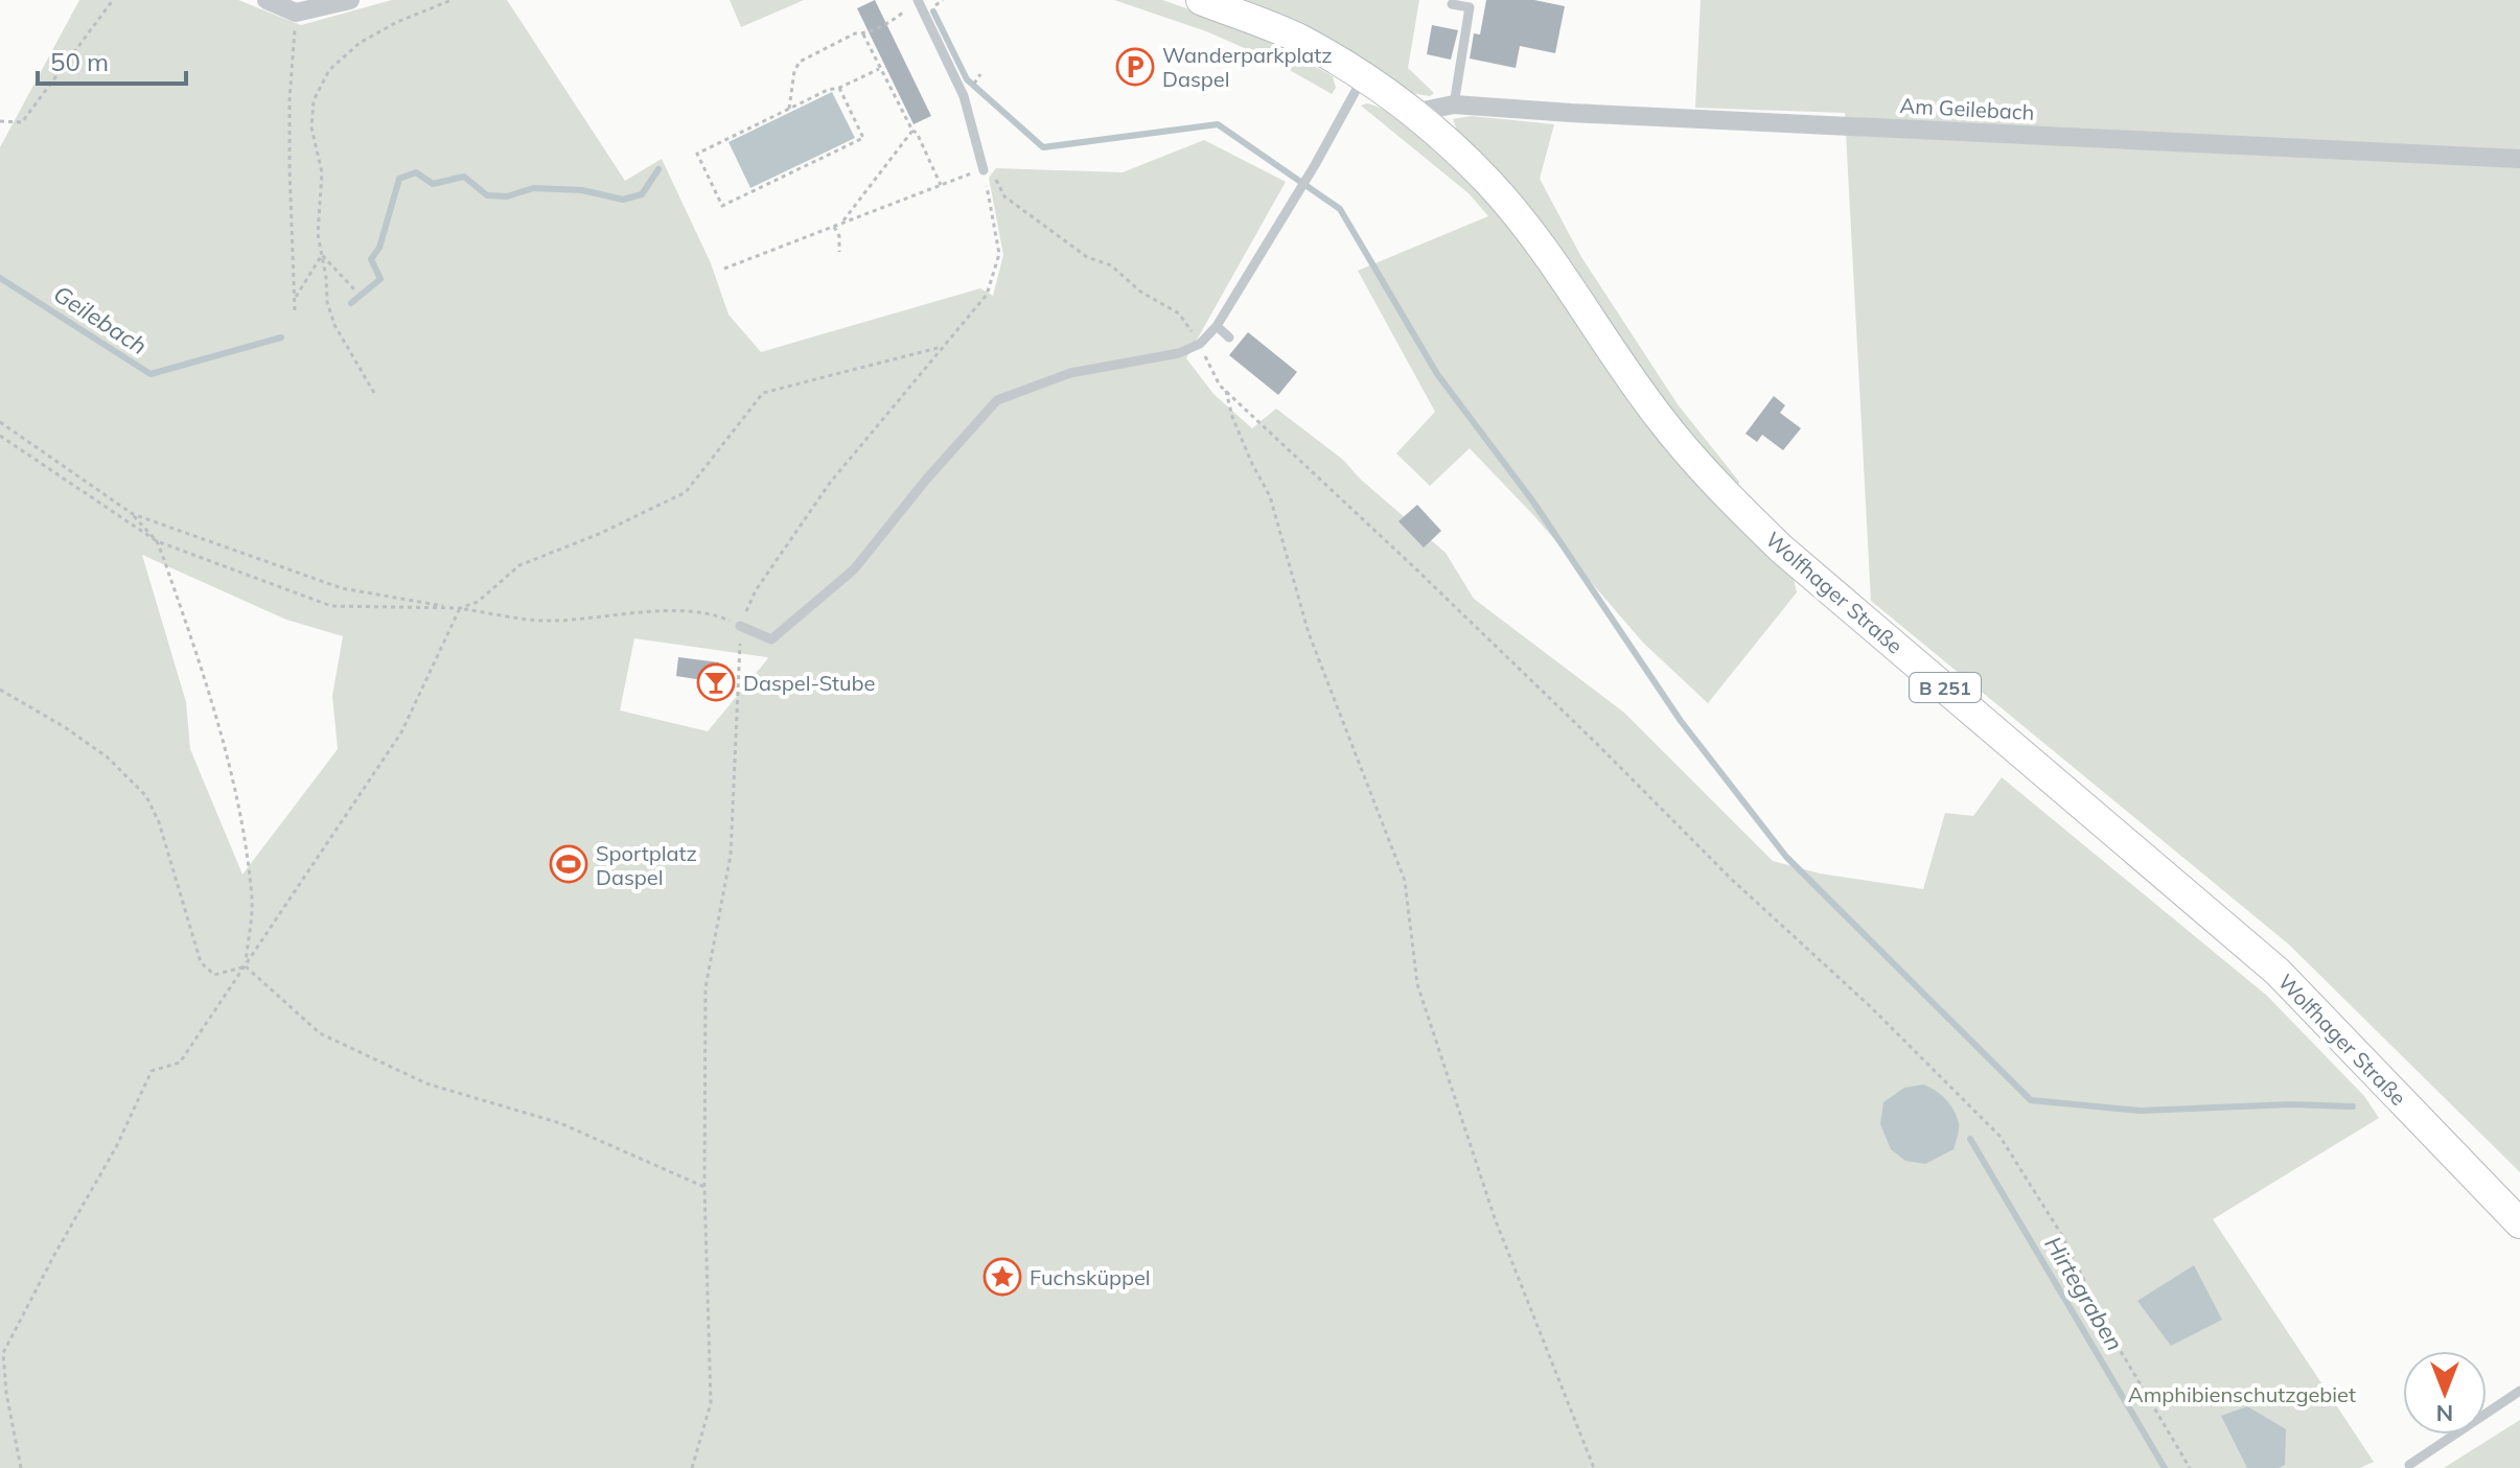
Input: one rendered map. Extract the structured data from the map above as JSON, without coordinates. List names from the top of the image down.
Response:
{
  "streets": {
    "main road": ["Wolfhager Straße", "B 251"],
    "street": ["Am Geilebach"]
  },
  "crossings": [
    ["Am Geilebach", "Wolfhager Straße"]
  ],
  "water": ["Geilebach", "Hirtegraben"],
  "parks": ["Amphibienschutzgebiet"],
  "places": {
    "parking": ["Wanderparkplatz Daspel"],
    "bar": ["Daspel-Stube"],
    "sports": ["Sportplatz Daspel"],
    "place": ["Fuchsküppel"]
  },
  "scale_bar": "50 m",
  "north": "bottom"
}
